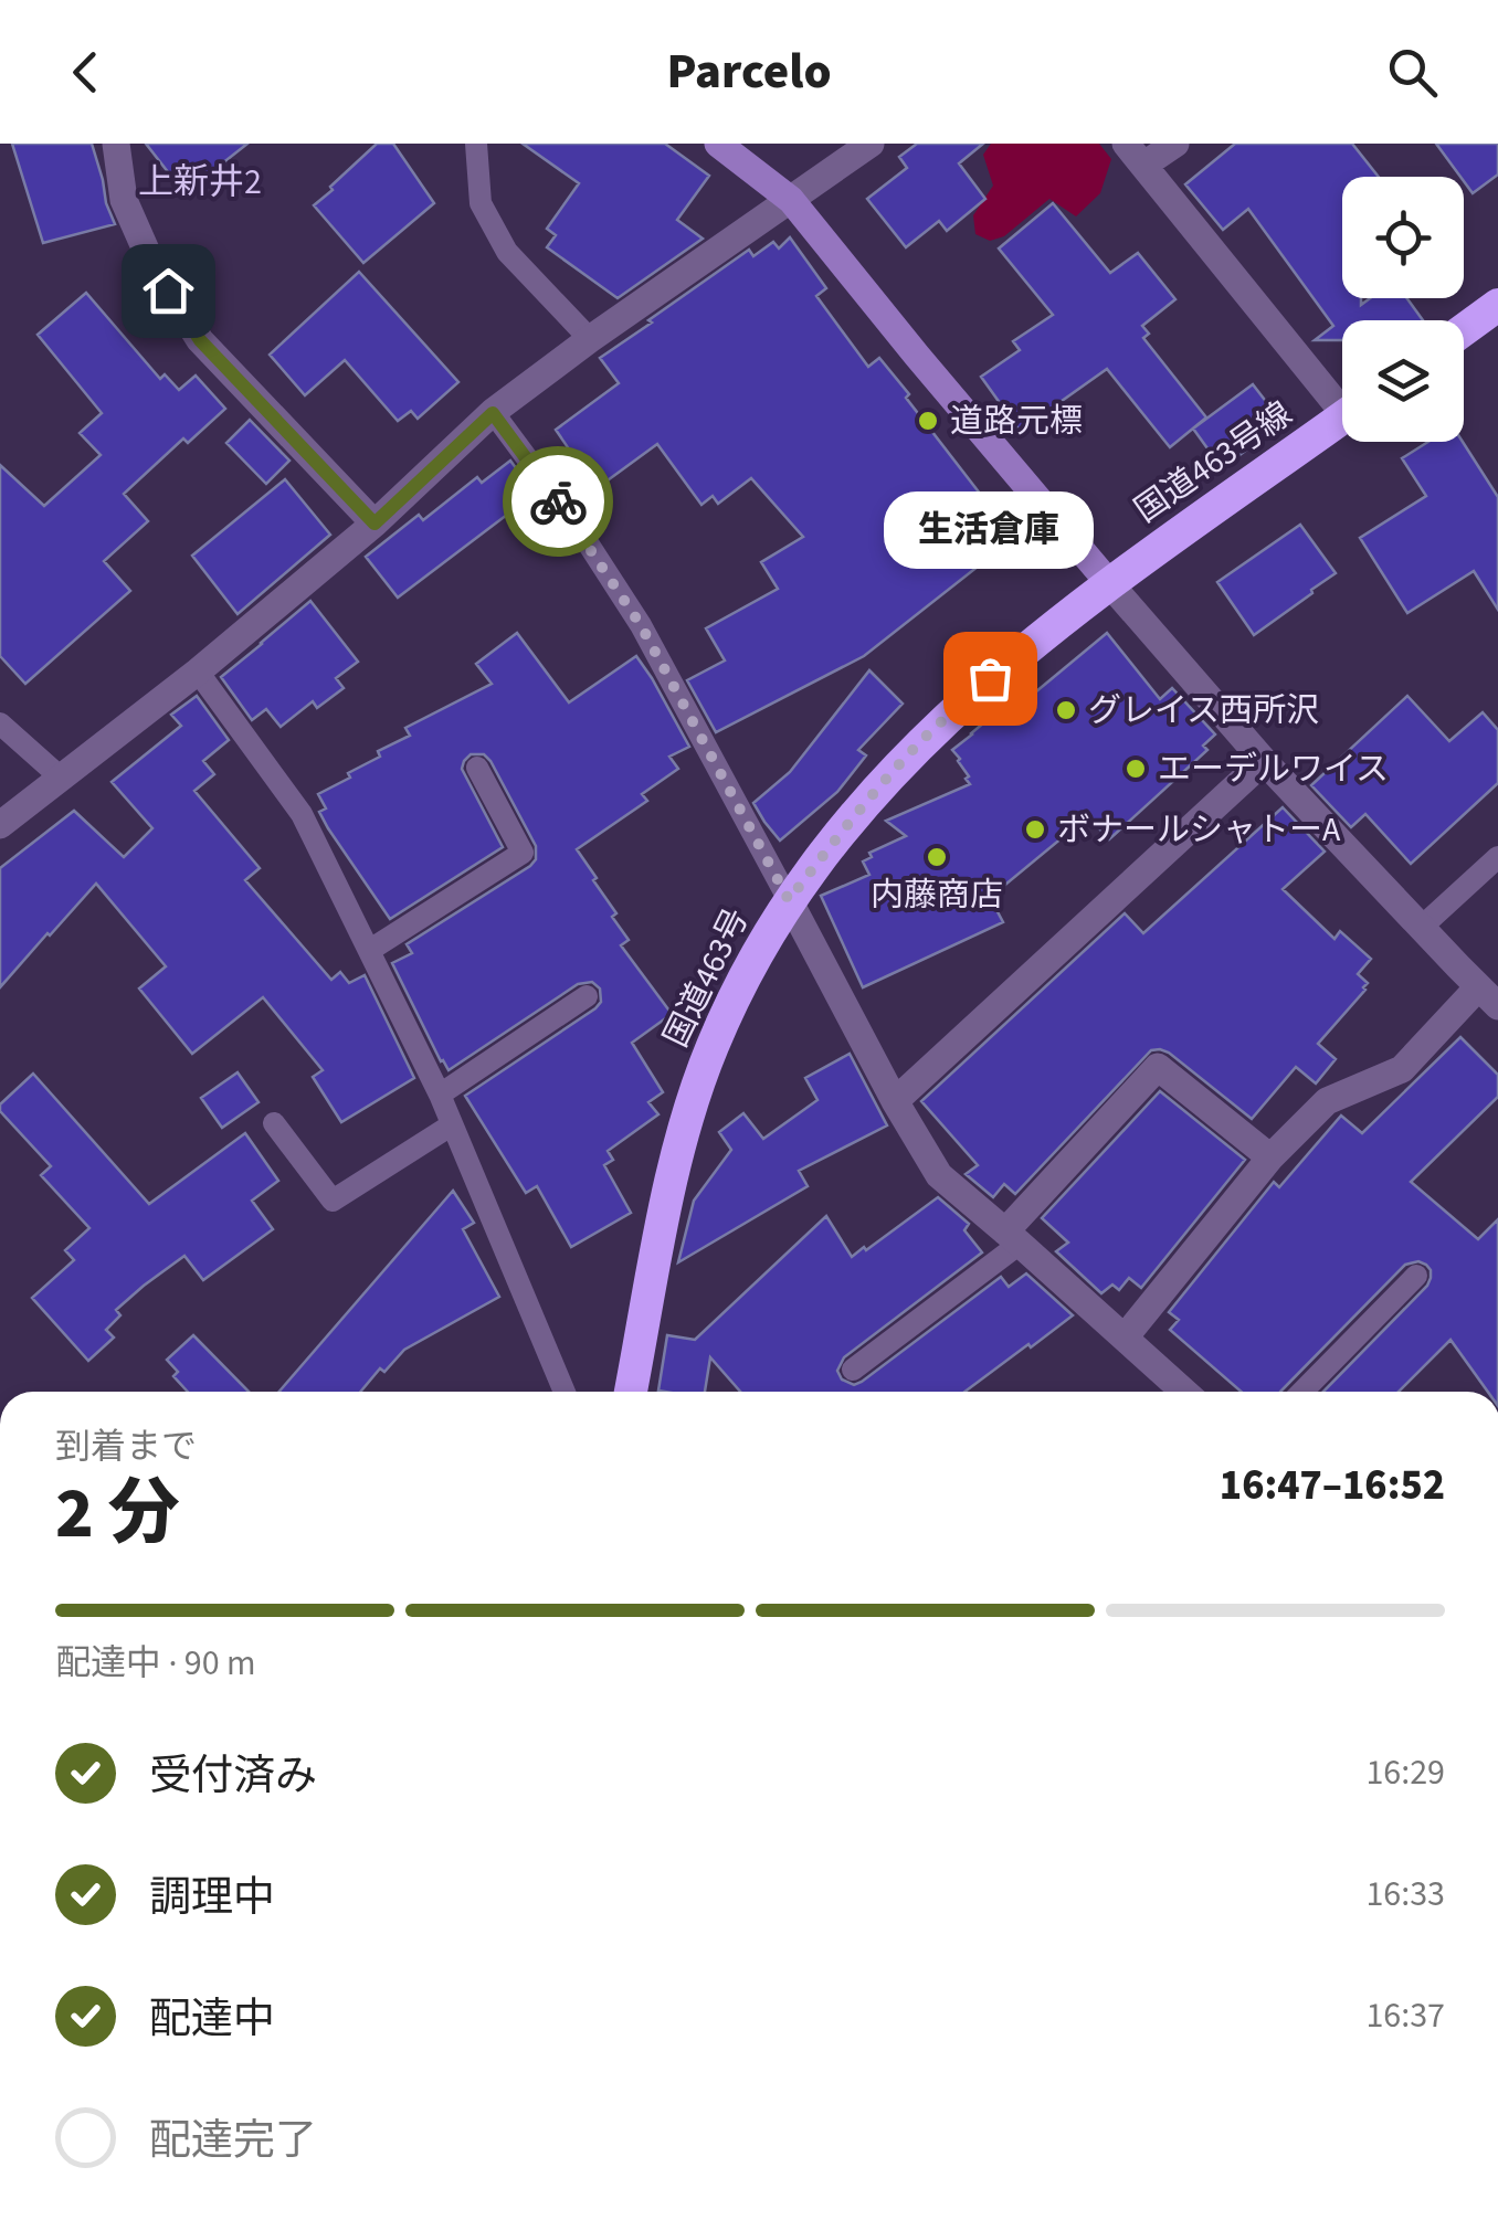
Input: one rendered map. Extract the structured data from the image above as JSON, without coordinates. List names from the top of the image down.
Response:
{
  "streets": {
    "highway": ["国道463号線", "国道463号"]
  },
  "crossings": [
    ["国道463号線", "国道463号"]
  ],
  "districts": ["上新井2"],
  "places": [
    "道路元標",
    "生活倉庫",
    "グレイス西所沢",
    "エーデルワイス",
    "ボナールシャトーA",
    "内藤商店"
  ],
  "page": {
    "header": "Parcelo",
    "bubble": "生活倉庫",
    "heading": ["2 分", "到着まで", "16:47–16:52"],
    "bar": "配達中 · 90 m",
    "list": [
      ["受付済み", "16:29"],
      ["調理中", "16:33"],
      ["配達中", "16:37"],
      "配達完了"
    ]
  }
}
